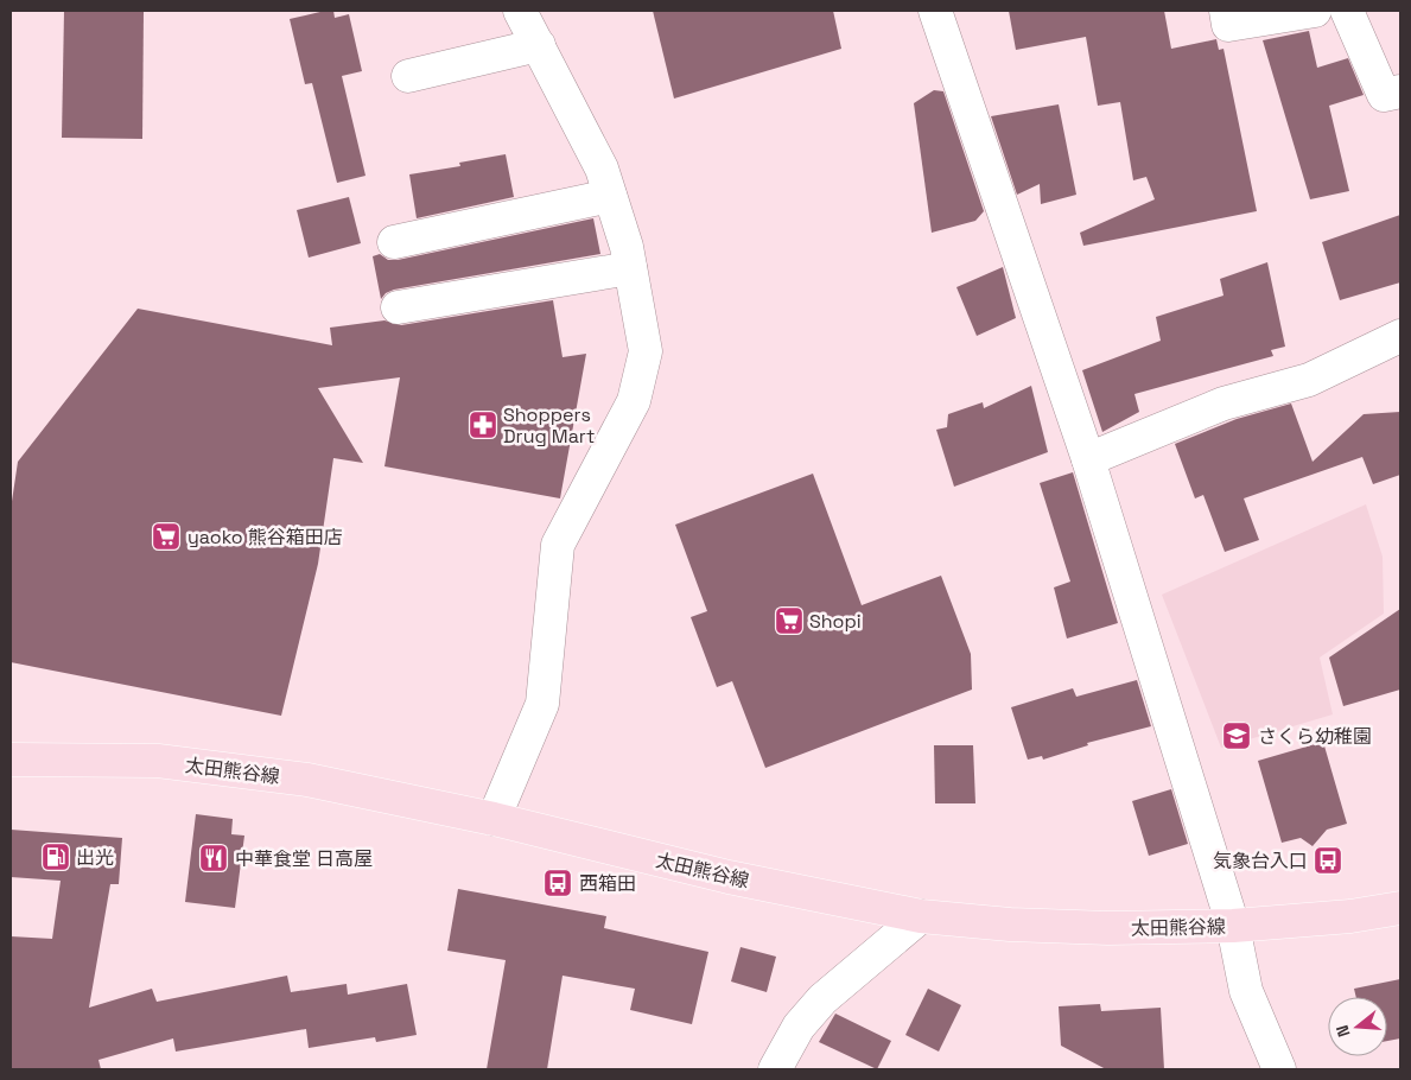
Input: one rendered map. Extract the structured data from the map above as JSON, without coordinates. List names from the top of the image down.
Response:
{
  "streets": {
    "main road": ["太田熊谷線"]
  },
  "places": {
    "pharmacy": ["Shoppers Drug Mart"],
    "supermarket": ["yaoko 熊谷箱田店", "Shopi"],
    "school or university": ["さくら幼稚園"],
    "fuel station": ["出光"],
    "restaurant": ["中華食堂 日高屋"],
    "bus stop": ["気象台入口", "西箱田"]
  },
  "north": "left"
}
